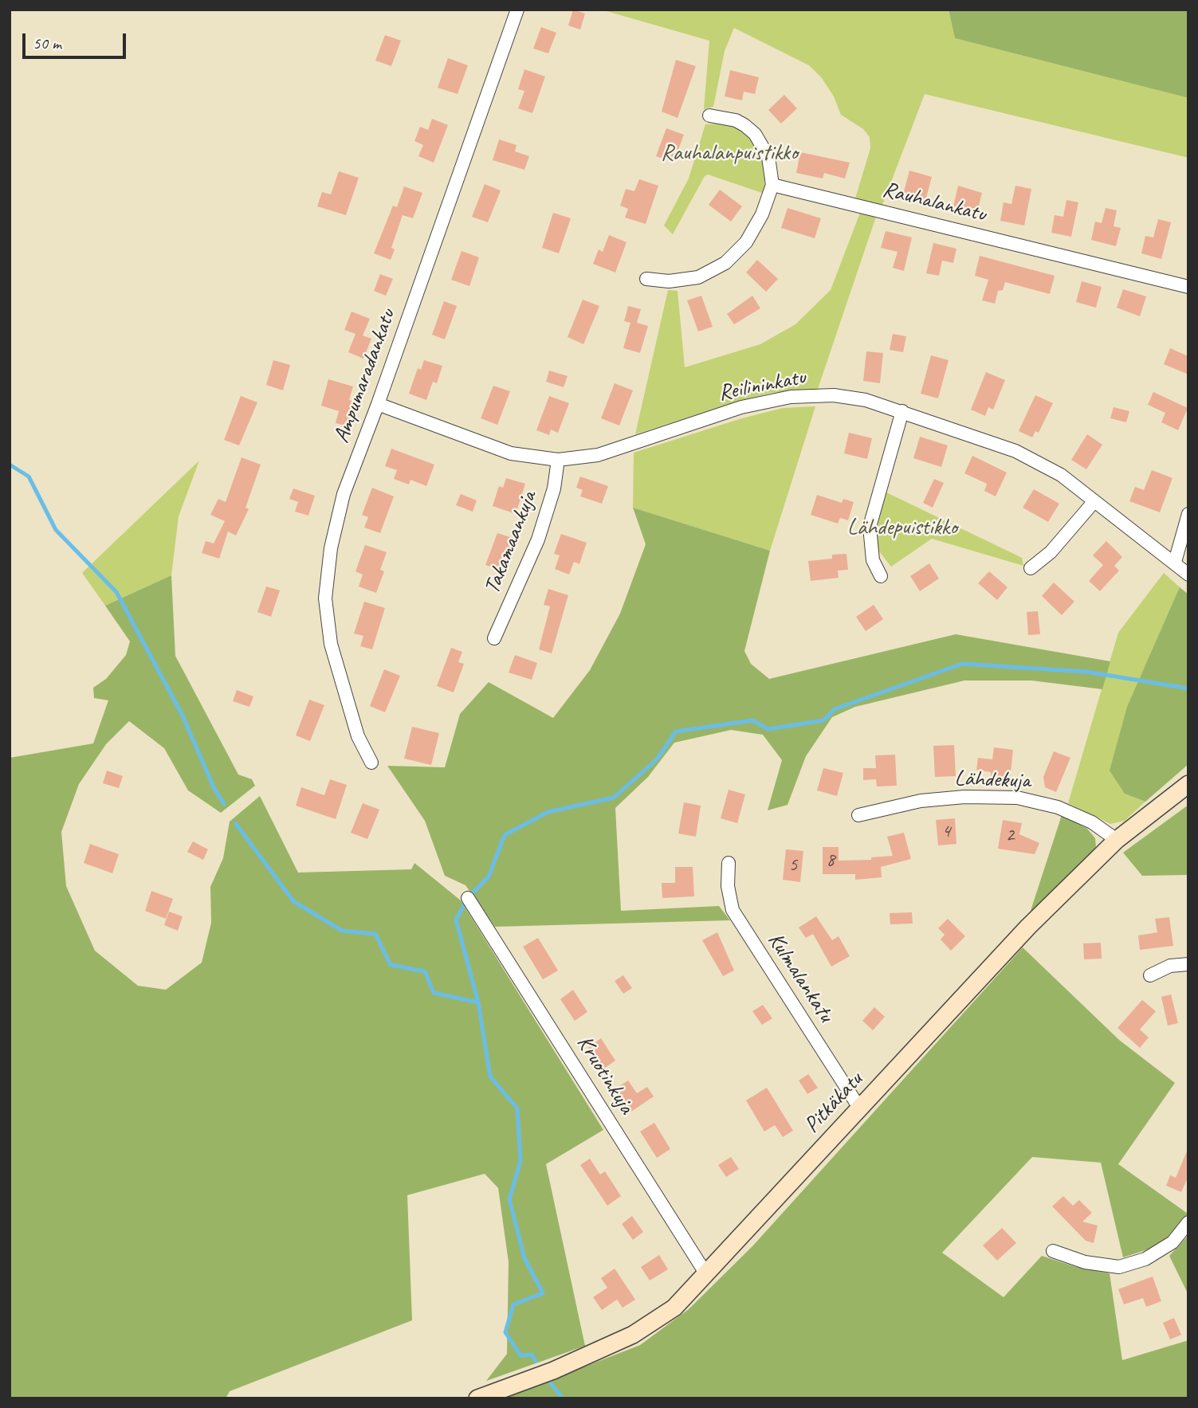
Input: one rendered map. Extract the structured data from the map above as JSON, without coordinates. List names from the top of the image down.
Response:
{
  "streets": {
    "street": [
      "Rauhalankatu",
      "Ampumaradankatu",
      "Reilininkatu",
      "Takamaankuja",
      "Lähdekuja",
      "Kulmalankatu",
      "Kruotinkuja",
      "Pitkäkatu"
    ]
  },
  "crossings": [
    ["Ampumaradankatu", "Reilininkatu"],
    ["Reilininkatu", "Takamaankuja"],
    ["Lähdekuja", "Pitkäkatu"],
    ["Kulmalankatu", "Pitkäkatu"],
    ["Kruotinkuja", "Pitkäkatu"]
  ],
  "parks": ["Rauhalanpuistikko", "Lähdepuistikko"],
  "house_numbers": [
    "4",
    "2",
    "8",
    "5"
  ],
  "scale_bar": "50 m"
}
